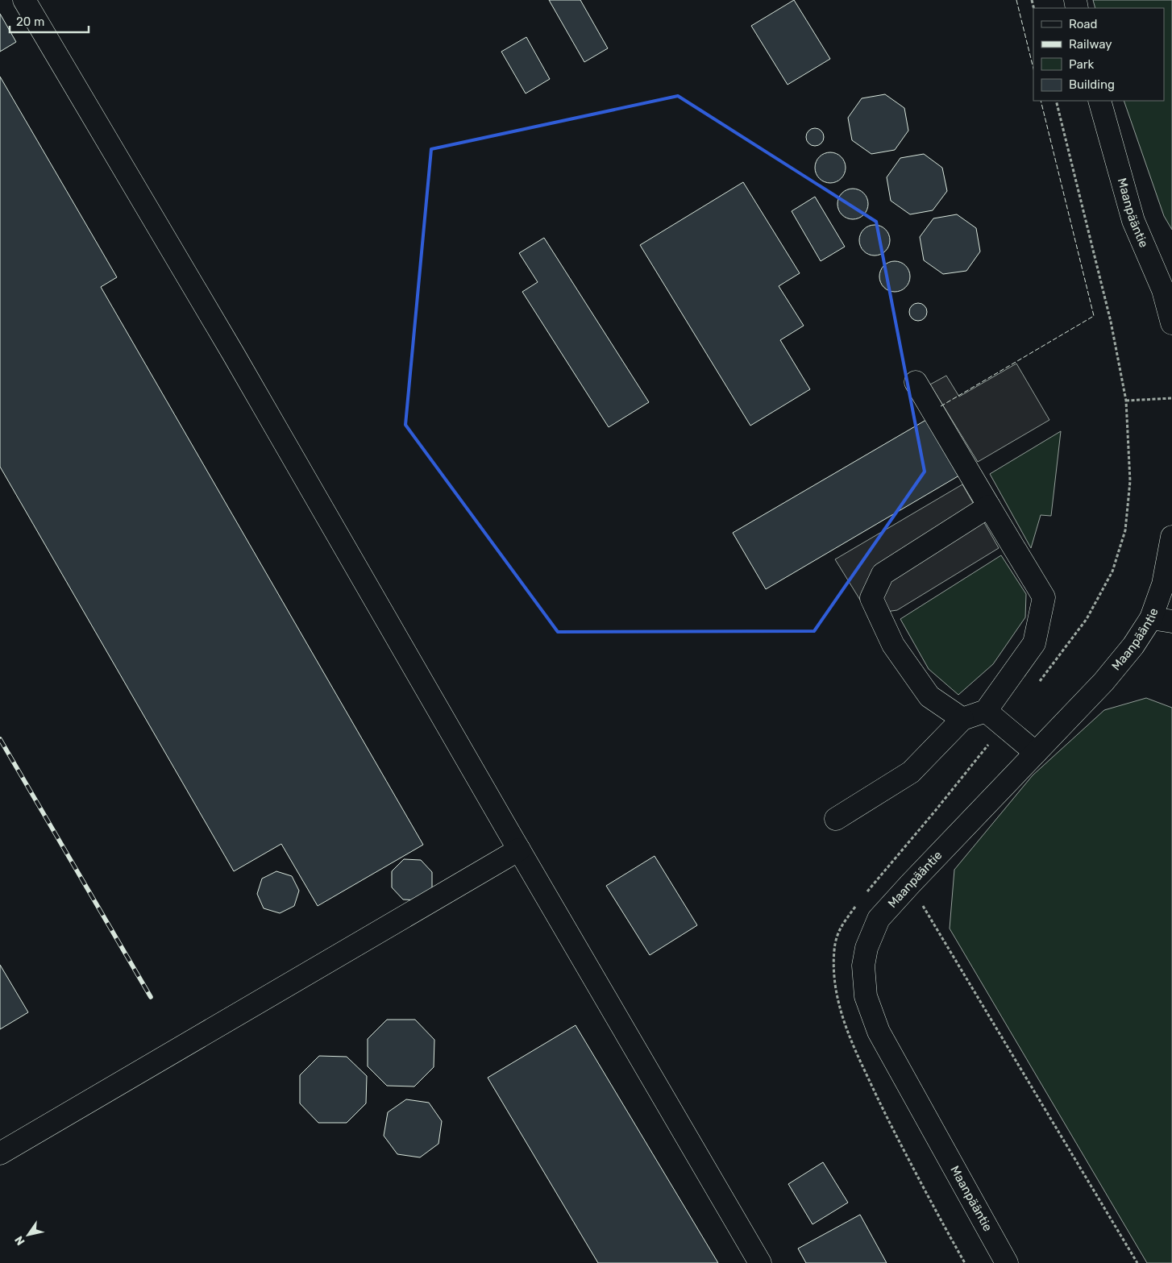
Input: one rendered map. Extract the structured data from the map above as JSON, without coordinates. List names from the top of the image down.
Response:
{
  "streets": {
    "street": ["Maanpääntie"]
  },
  "legend": [
    "Road",
    "Railway",
    "Park",
    "Building"
  ],
  "scale_bar": "20 m",
  "north": "bottom left"
}
